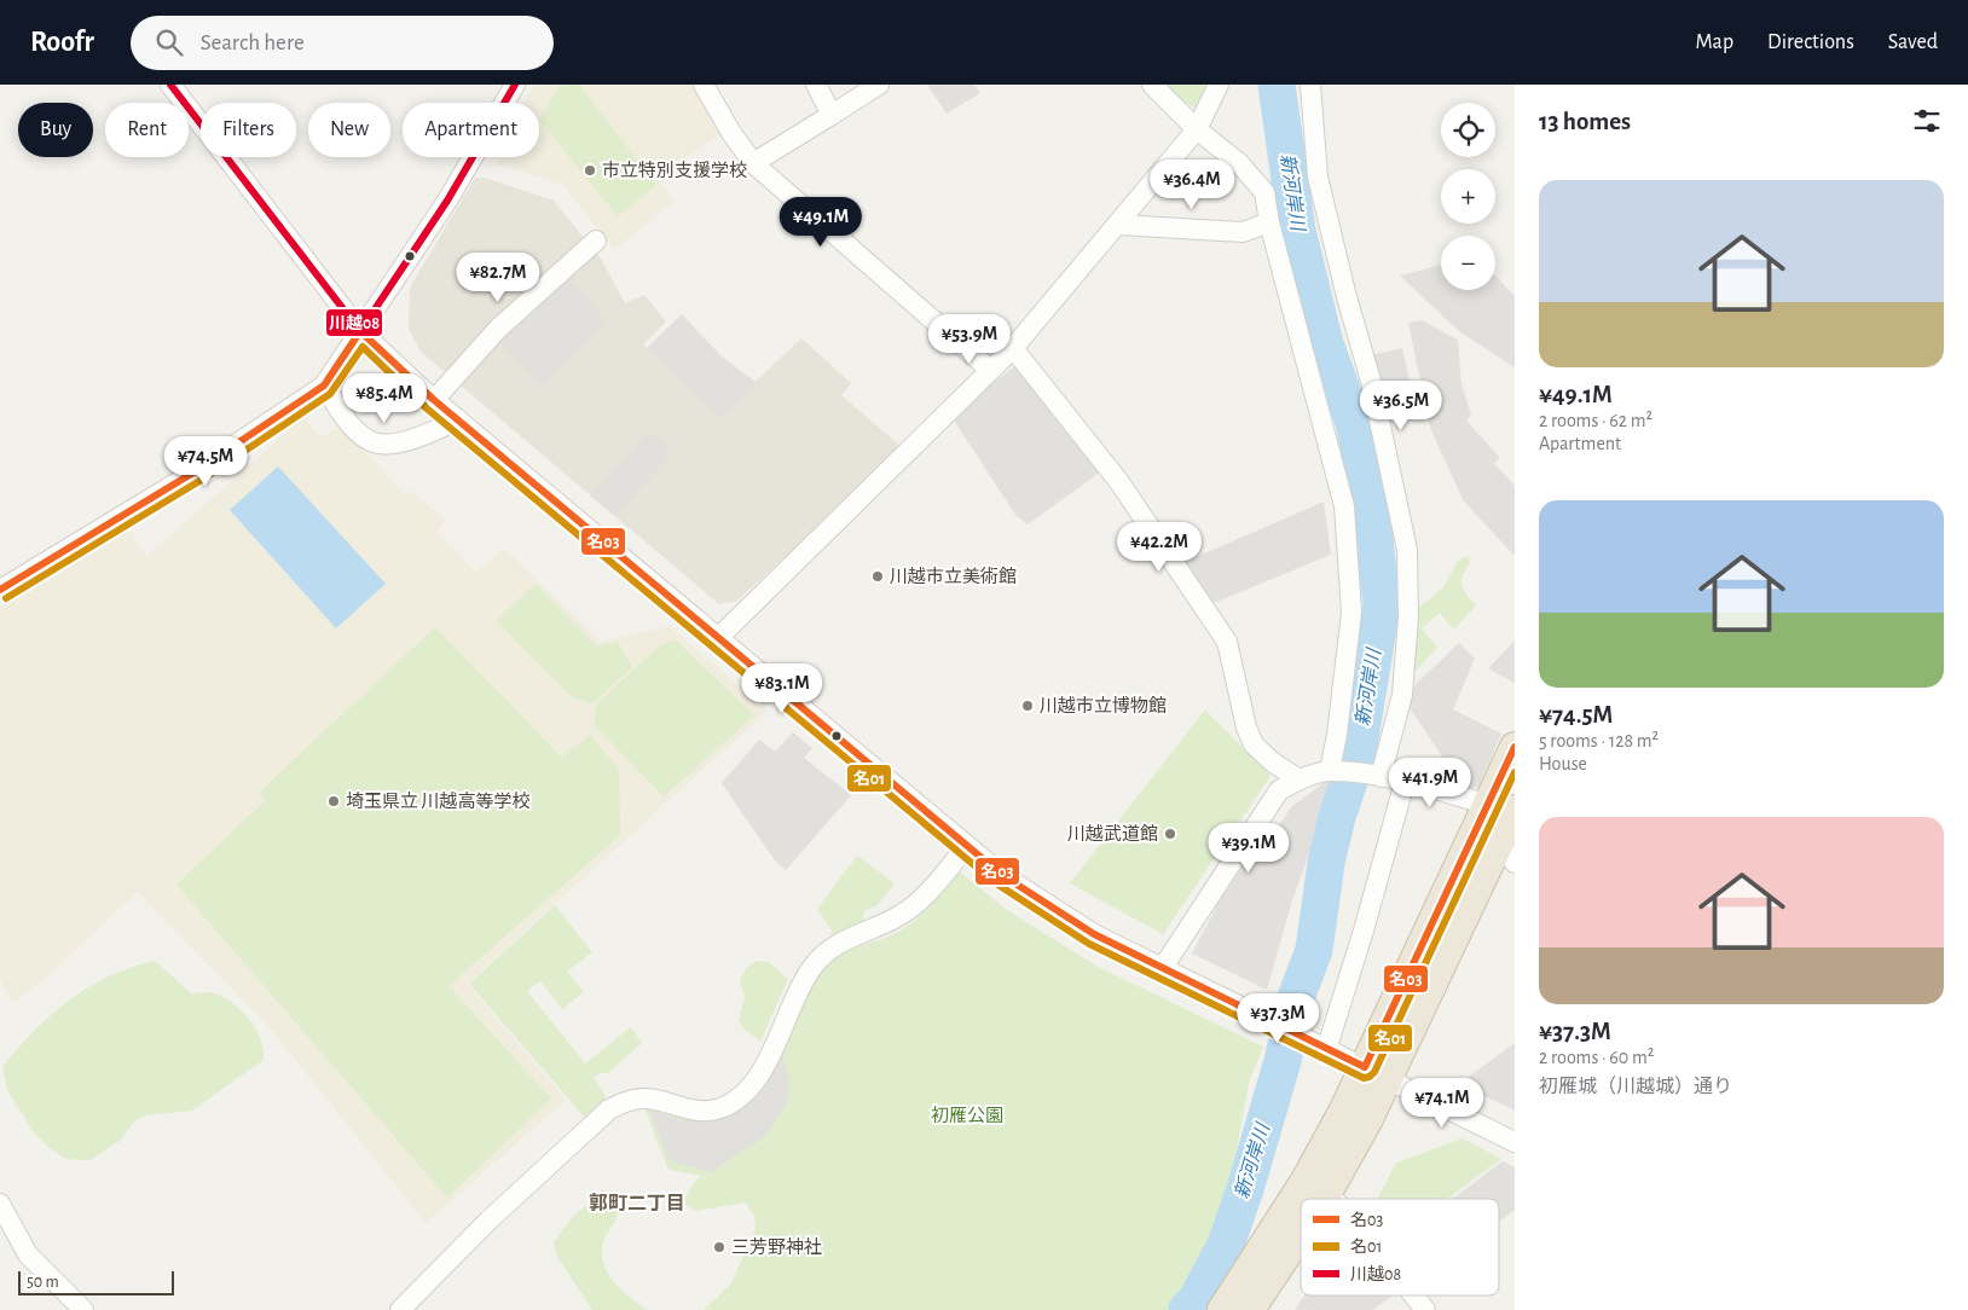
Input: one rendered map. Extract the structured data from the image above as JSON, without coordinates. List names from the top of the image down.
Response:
{
  "districts": ["郭町二丁目"],
  "water": ["新河岸川"],
  "parks": ["初雁公園"],
  "places": [
    "市立特別支援学校",
    "川越市立美術館",
    "川越市立博物館",
    "埼玉県立 川越高等学校",
    "川越武道館",
    "三芳野神社"
  ],
  "lines": ["transit line 川越08", "transit line 名03", "transit line 名01"],
  "legend": ["名03", "名01", "川越08"],
  "scale_bar": "50 m",
  "page": {
    "header": "Roofr",
    "search": "Search here",
    "nav": ["Map", "Directions", "Saved"],
    "heading": "13 homes",
    "map_buttons": ["+", "−"],
    "chip": [
      "Buy",
      "Rent",
      "Filters",
      "New",
      "Apartment"
    ],
    "list": [
      {
        "name": "¥49.1M",
        "note": "2 rooms · 62 m² · Apartment"
      },
      {
        "name": "¥74.5M",
        "note": "5 rooms · 128 m² · House"
      },
      {
        "name": "¥37.3M",
        "note": "2 rooms · 60 m² · 初雁城（川越城）通り"
      }
    ],
    "price": [
      "¥36.4M",
      "¥49.1M",
      "¥82.7M",
      "¥53.9M",
      "¥85.4M",
      "¥36.5M",
      "¥74.5M",
      "¥42.2M",
      "¥83.1M",
      "¥41.9M",
      "¥39.1M",
      "¥37.3M",
      "¥74.1M"
    ],
    "scale": "50 m"
  }
}
